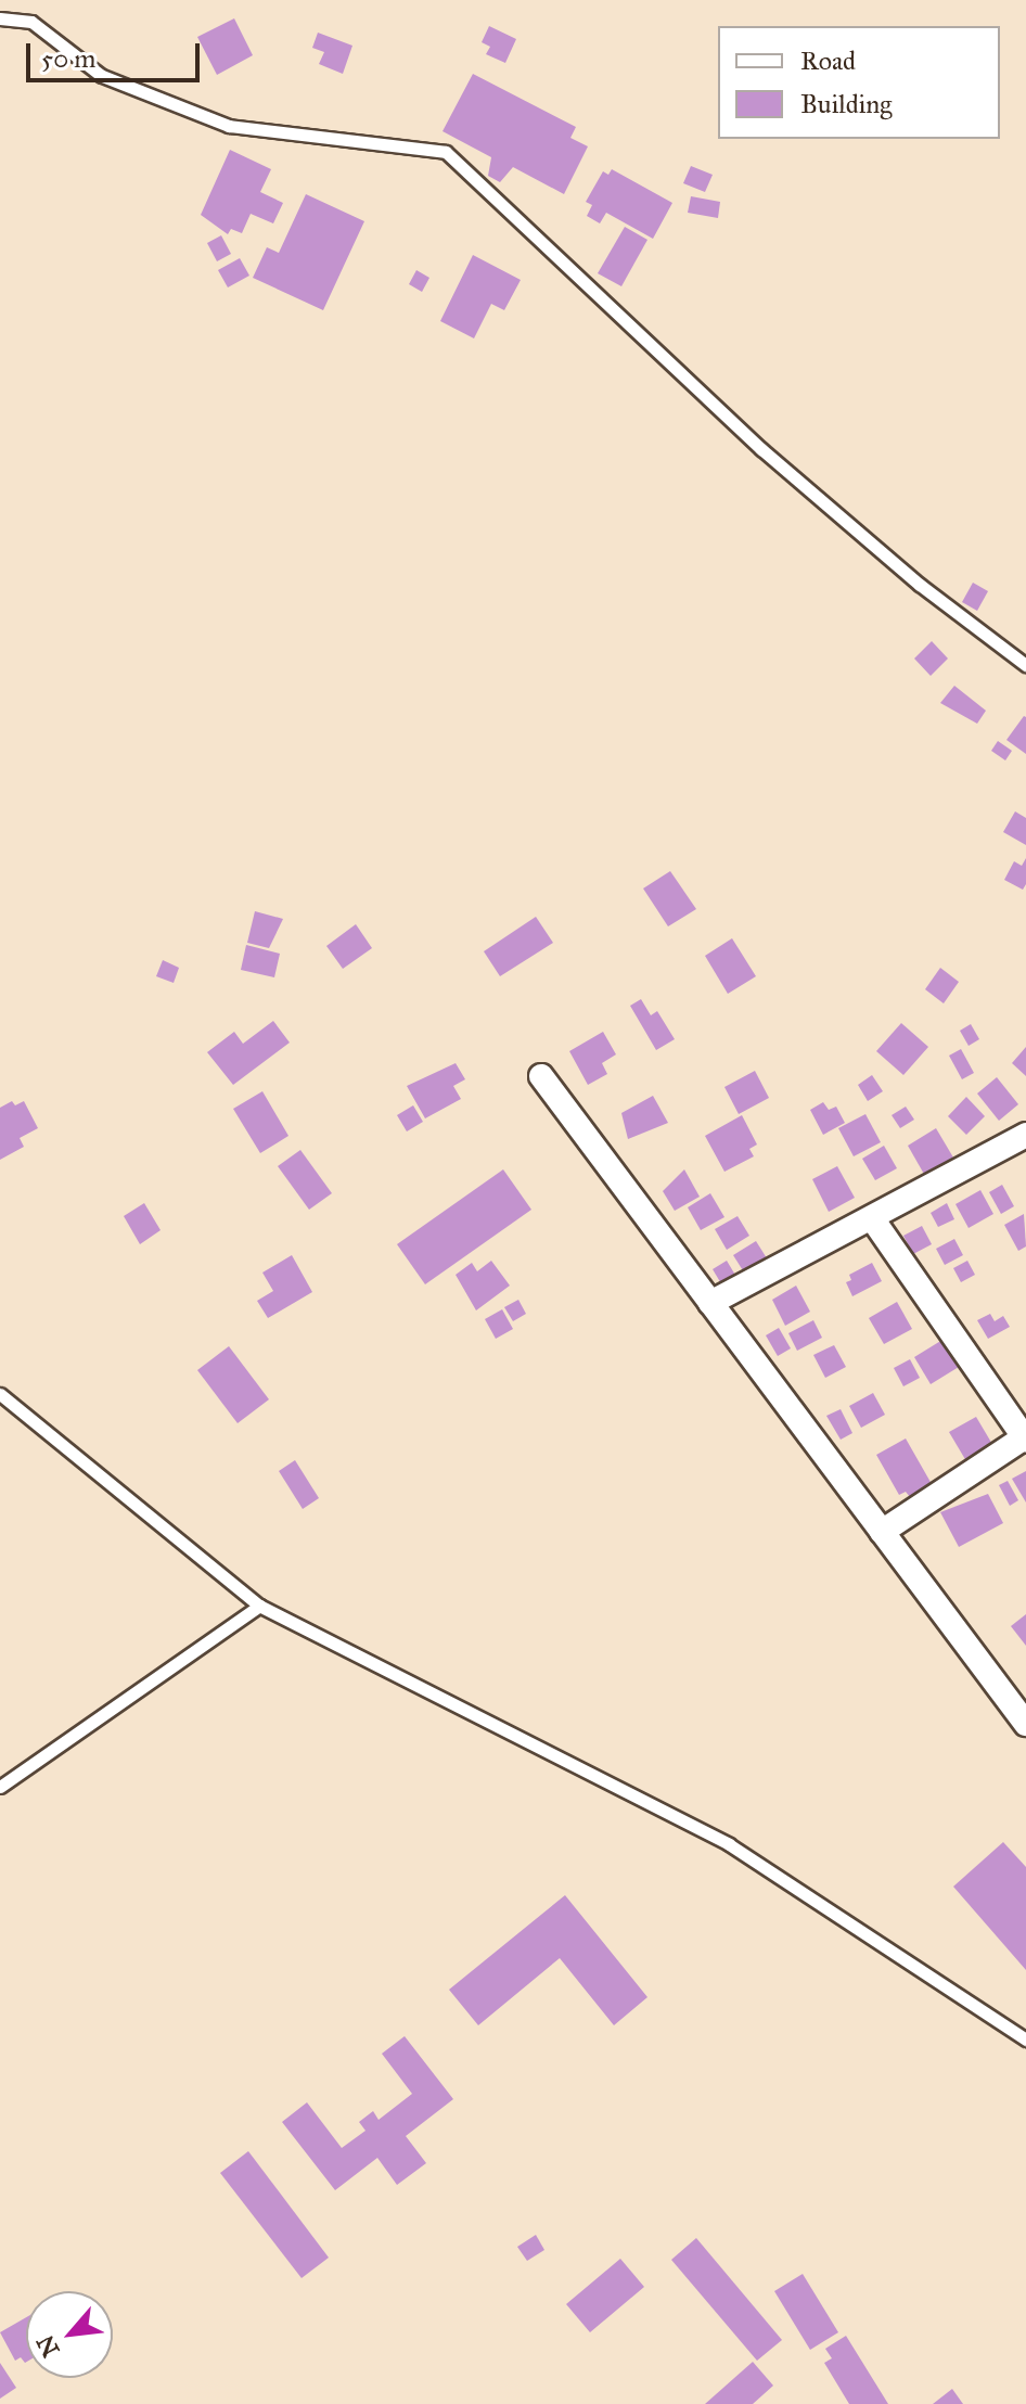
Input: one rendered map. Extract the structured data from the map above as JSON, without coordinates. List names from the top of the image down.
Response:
{
  "legend": ["Road", "Building"],
  "scale_bar": "50 m",
  "north": "bottom left"
}
